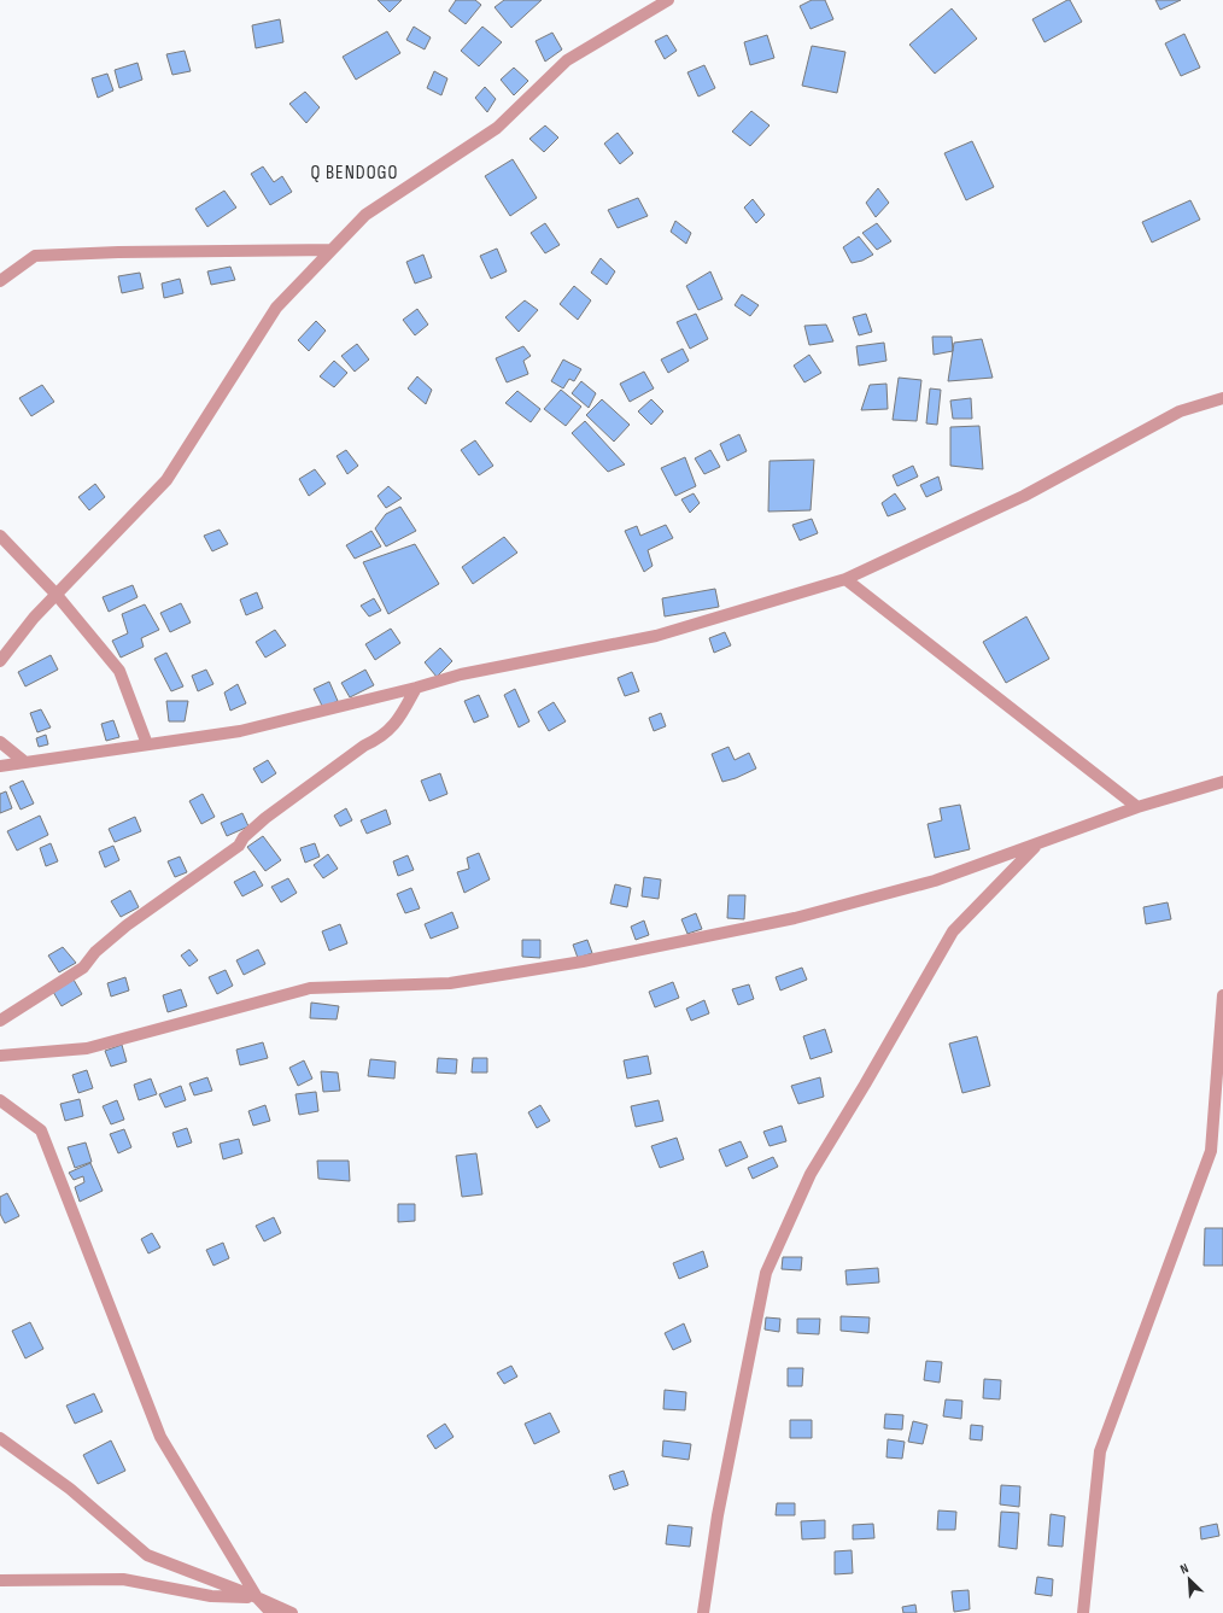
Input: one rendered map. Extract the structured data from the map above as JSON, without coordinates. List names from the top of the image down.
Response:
{
  "districts": ["Q BENDOGO"],
  "north": "top left"
}
